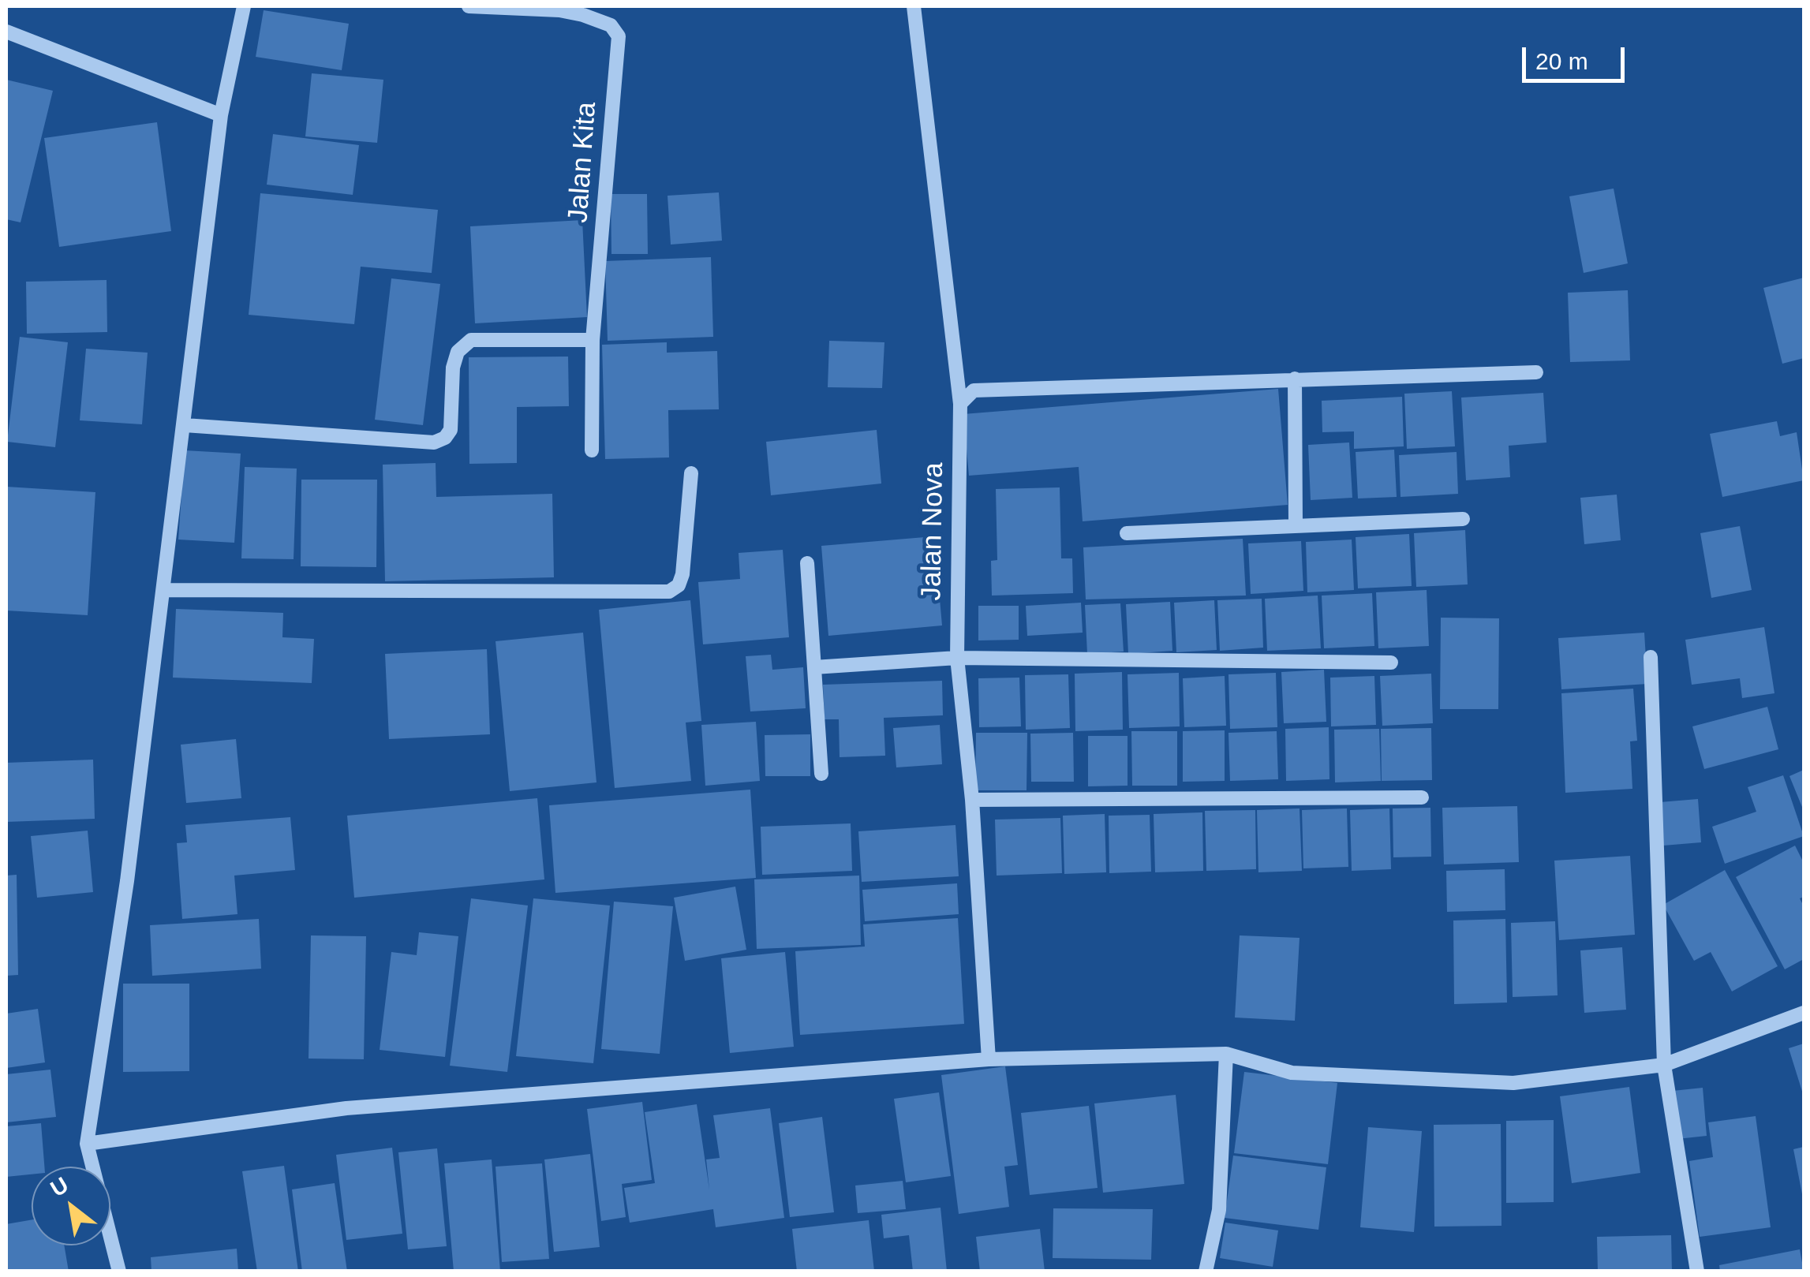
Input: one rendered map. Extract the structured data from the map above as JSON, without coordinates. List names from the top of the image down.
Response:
{
  "streets": {
    "street": ["Jalan Kita", "Jalan Nova"]
  },
  "scale_bar": "20 m",
  "north": "top left"
}
